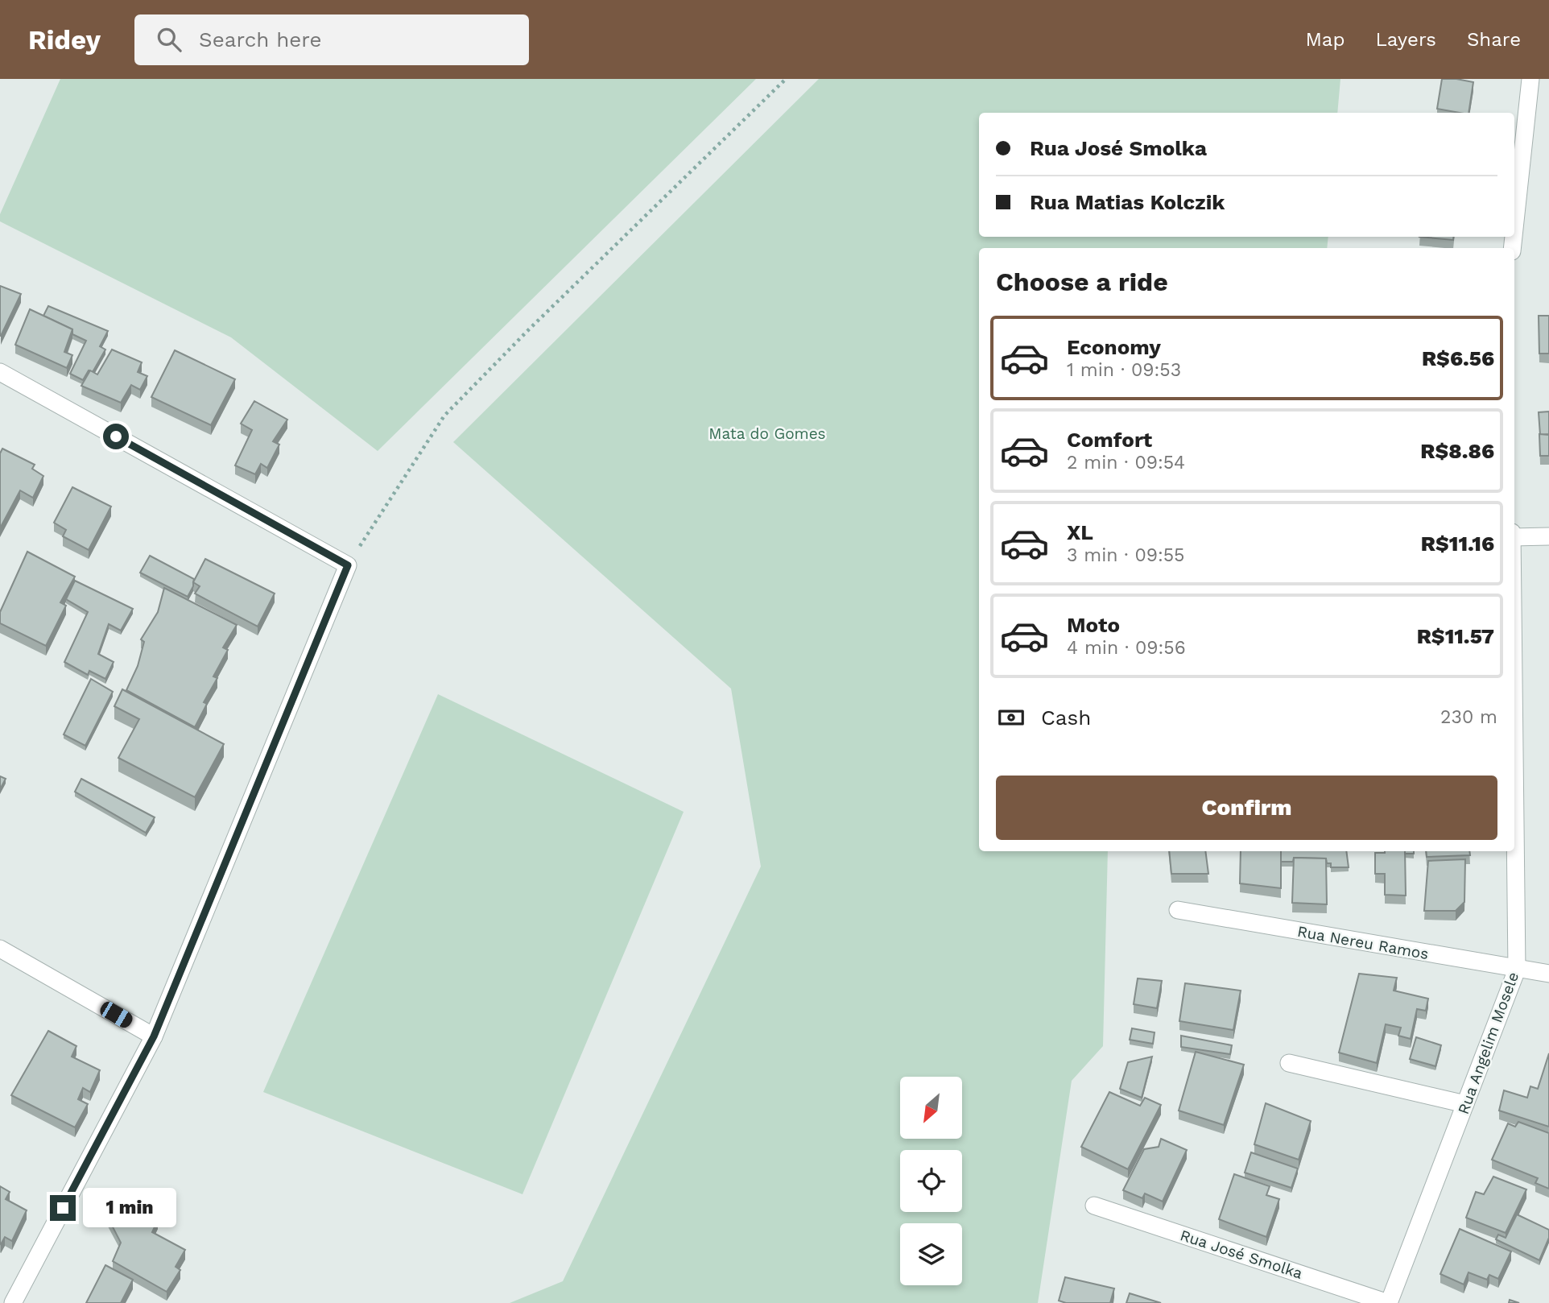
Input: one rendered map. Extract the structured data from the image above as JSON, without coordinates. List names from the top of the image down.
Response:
{
  "streets": {
    "street": ["Rua Nereu Ramos", "Rua Angelim Mosele", "Rua José Smolka"]
  },
  "crossings": [
    ["Rua Nereu Ramos", "Rua Angelim Mosele"],
    ["Rua Angelim Mosele", "Rua José Smolka"]
  ],
  "parks": ["Mata do Gomes"],
  "north": "bottom left",
  "page": {
    "header": "Ridey",
    "search": "Search here",
    "nav": ["Map", "Layers", "Share"],
    "banner": ["Rua José Smolka", "Rua Matias Kolczik"],
    "heading": "Choose a ride",
    "list": [
      {
        "name": "Economy",
        "note": "1 min · 09:53",
        "value": "R$6.56"
      },
      {
        "name": "Comfort",
        "note": "2 min · 09:54",
        "value": "R$8.86"
      },
      {
        "name": "XL",
        "note": "3 min · 09:55",
        "value": "R$11.16"
      },
      {
        "name": "Moto",
        "note": "4 min · 09:56",
        "value": "R$11.57"
      }
    ],
    "pay": ["Cash", "230 m"],
    "buttons": "Confirm",
    "bubble": "1 min"
  }
}
